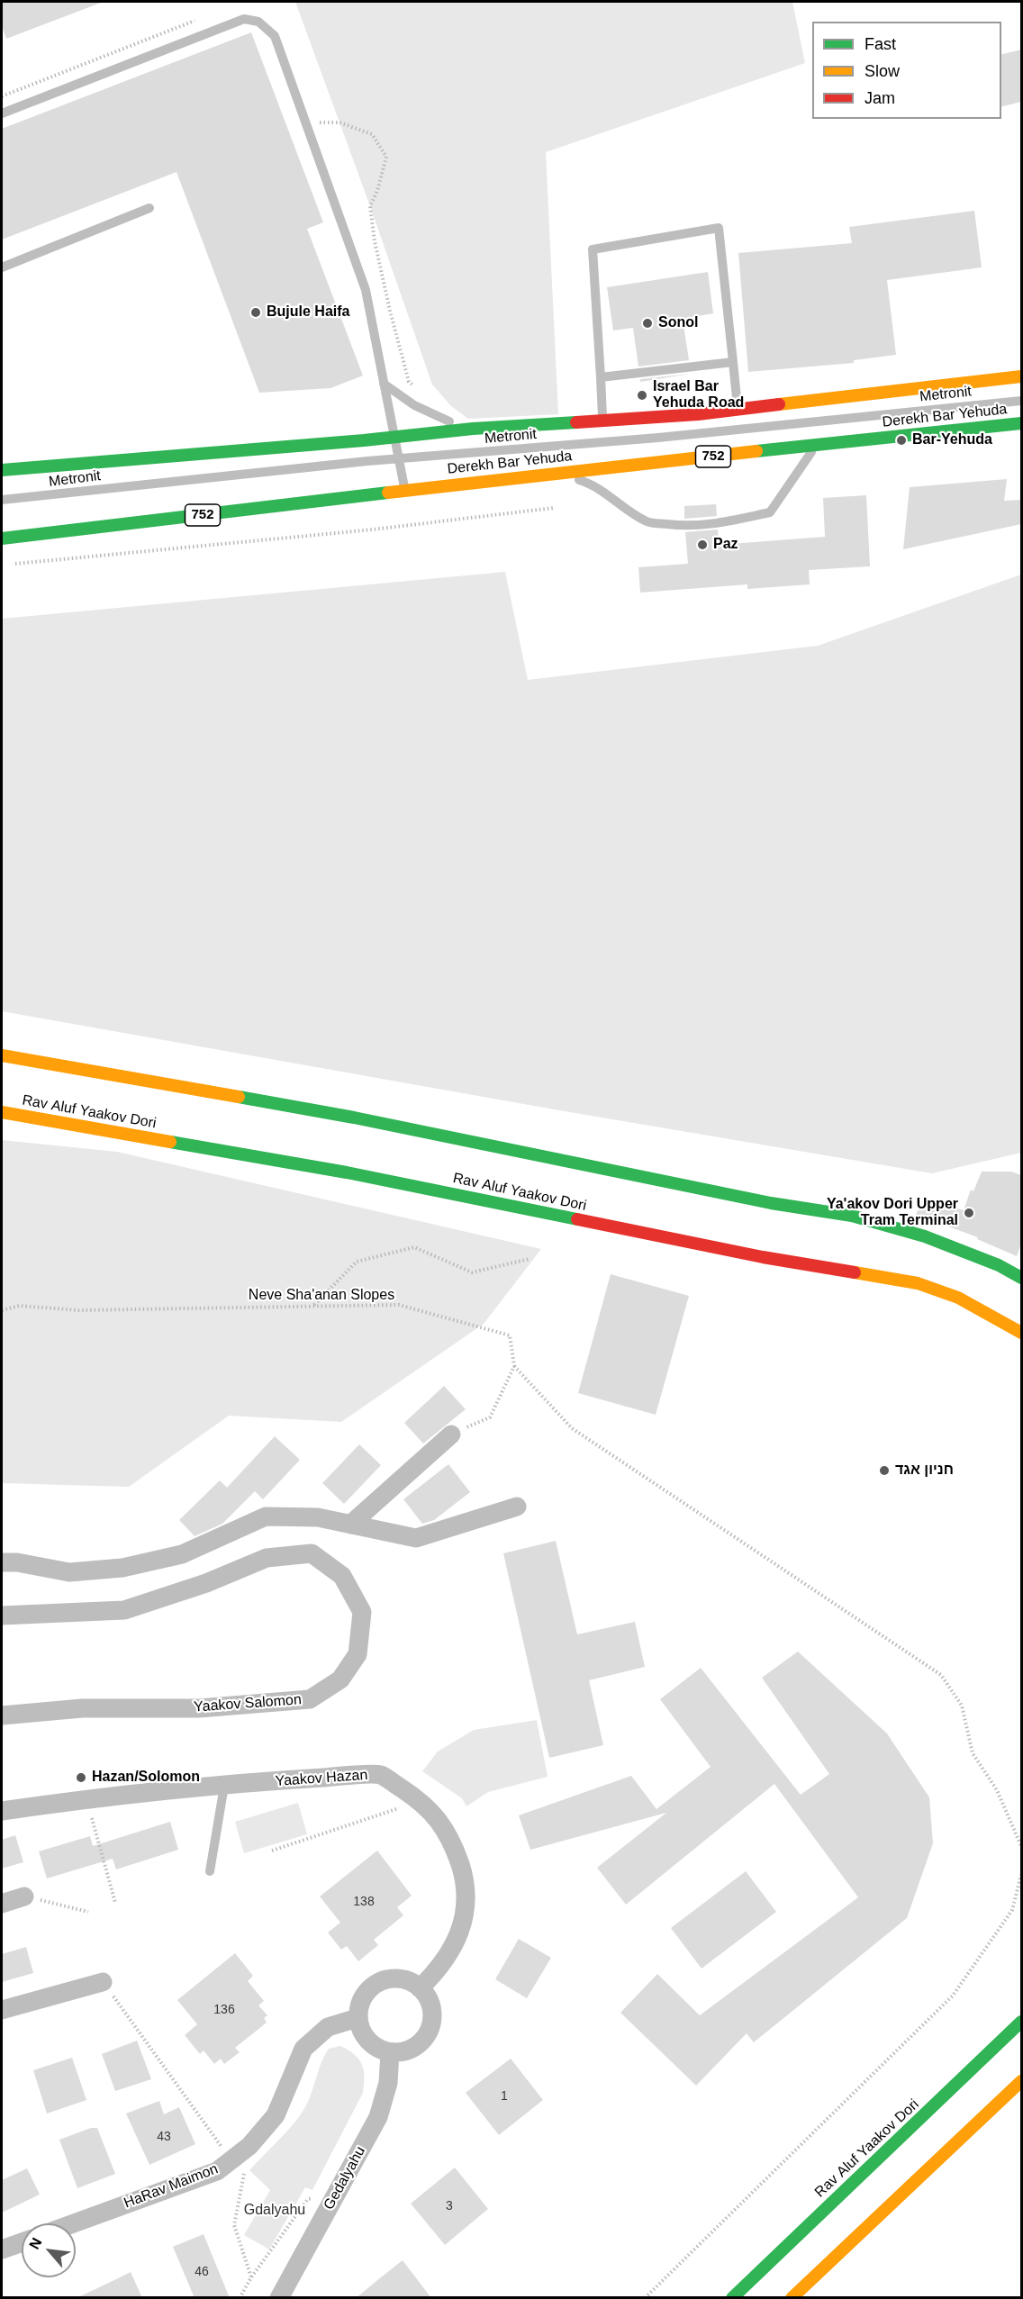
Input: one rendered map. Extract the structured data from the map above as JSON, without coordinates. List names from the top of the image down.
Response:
{
  "streets": {
    "main road": ["Derekh Bar Yehuda", "752", "Rav Aluf Yaakov Dori"],
    "street": [
      "Yaakov Salomon",
      "Yaakov Hazan",
      "Gedalyahu",
      "HaRav Maimon"
    ],
    "lane": ["Metronit"],
    "path": ["Neve Sha'anan Slopes"]
  },
  "crossings": [
    ["Yaakov Hazan", "Gedalyahu"],
    ["Yaakov Hazan", "HaRav Maimon"],
    ["Gedalyahu", "HaRav Maimon"]
  ],
  "parks": ["Gdalyahu"],
  "places": [
    "Bujule Haifa",
    "Sonol",
    "Israel Bar Yehuda Road",
    "Bar-Yehuda",
    "Paz",
    "Ya'akov Dori Upper Tram Terminal",
    "חניון אגד",
    "Hazan/Solomon"
  ],
  "house_numbers": [
    "138",
    "136",
    "1",
    "43",
    "3",
    "46"
  ],
  "legend": ["Fast", "Slow", "Jam"],
  "north": "top left"
}
